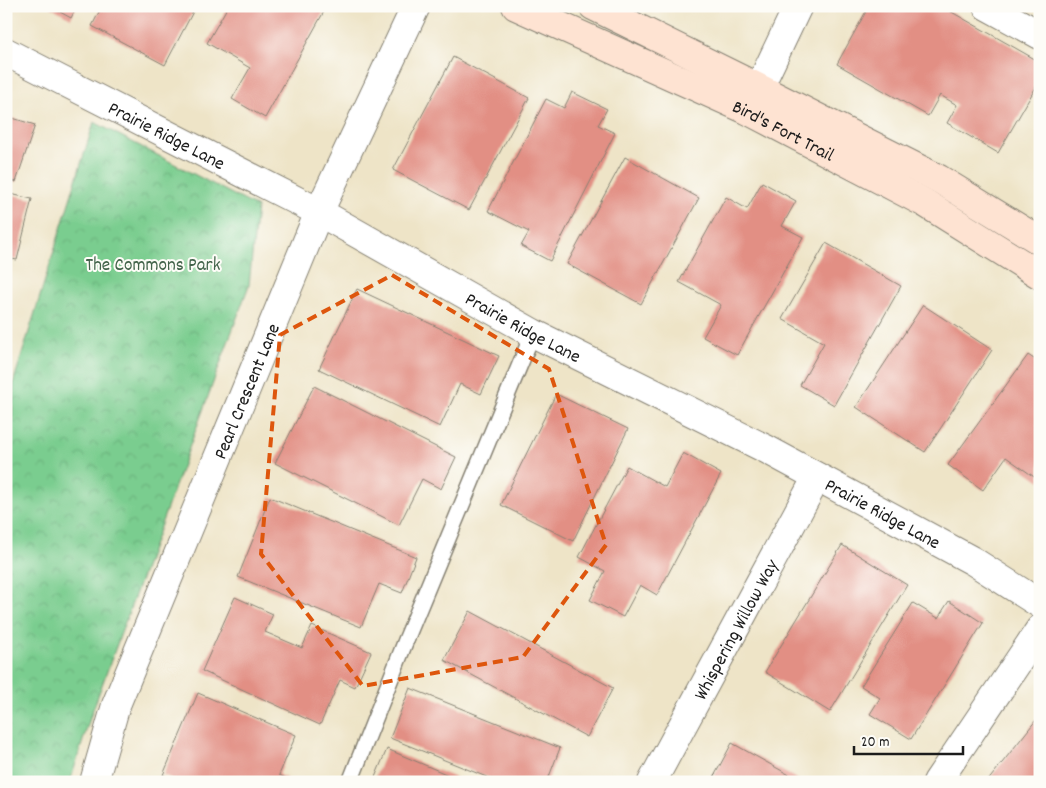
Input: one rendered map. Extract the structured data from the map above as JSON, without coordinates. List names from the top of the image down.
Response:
{
  "streets": {
    "street": [
      "Bird's Fort Trail",
      "Prairie Ridge Lane",
      "Pearl Crescent Lane",
      "Whispering Willow Way"
    ]
  },
  "crossings": [
    ["Prairie Ridge Lane", "Pearl Crescent Lane"],
    ["Prairie Ridge Lane", "Whispering Willow Way"]
  ],
  "parks": ["The Commons Park"],
  "scale_bar": "20 m"
}
